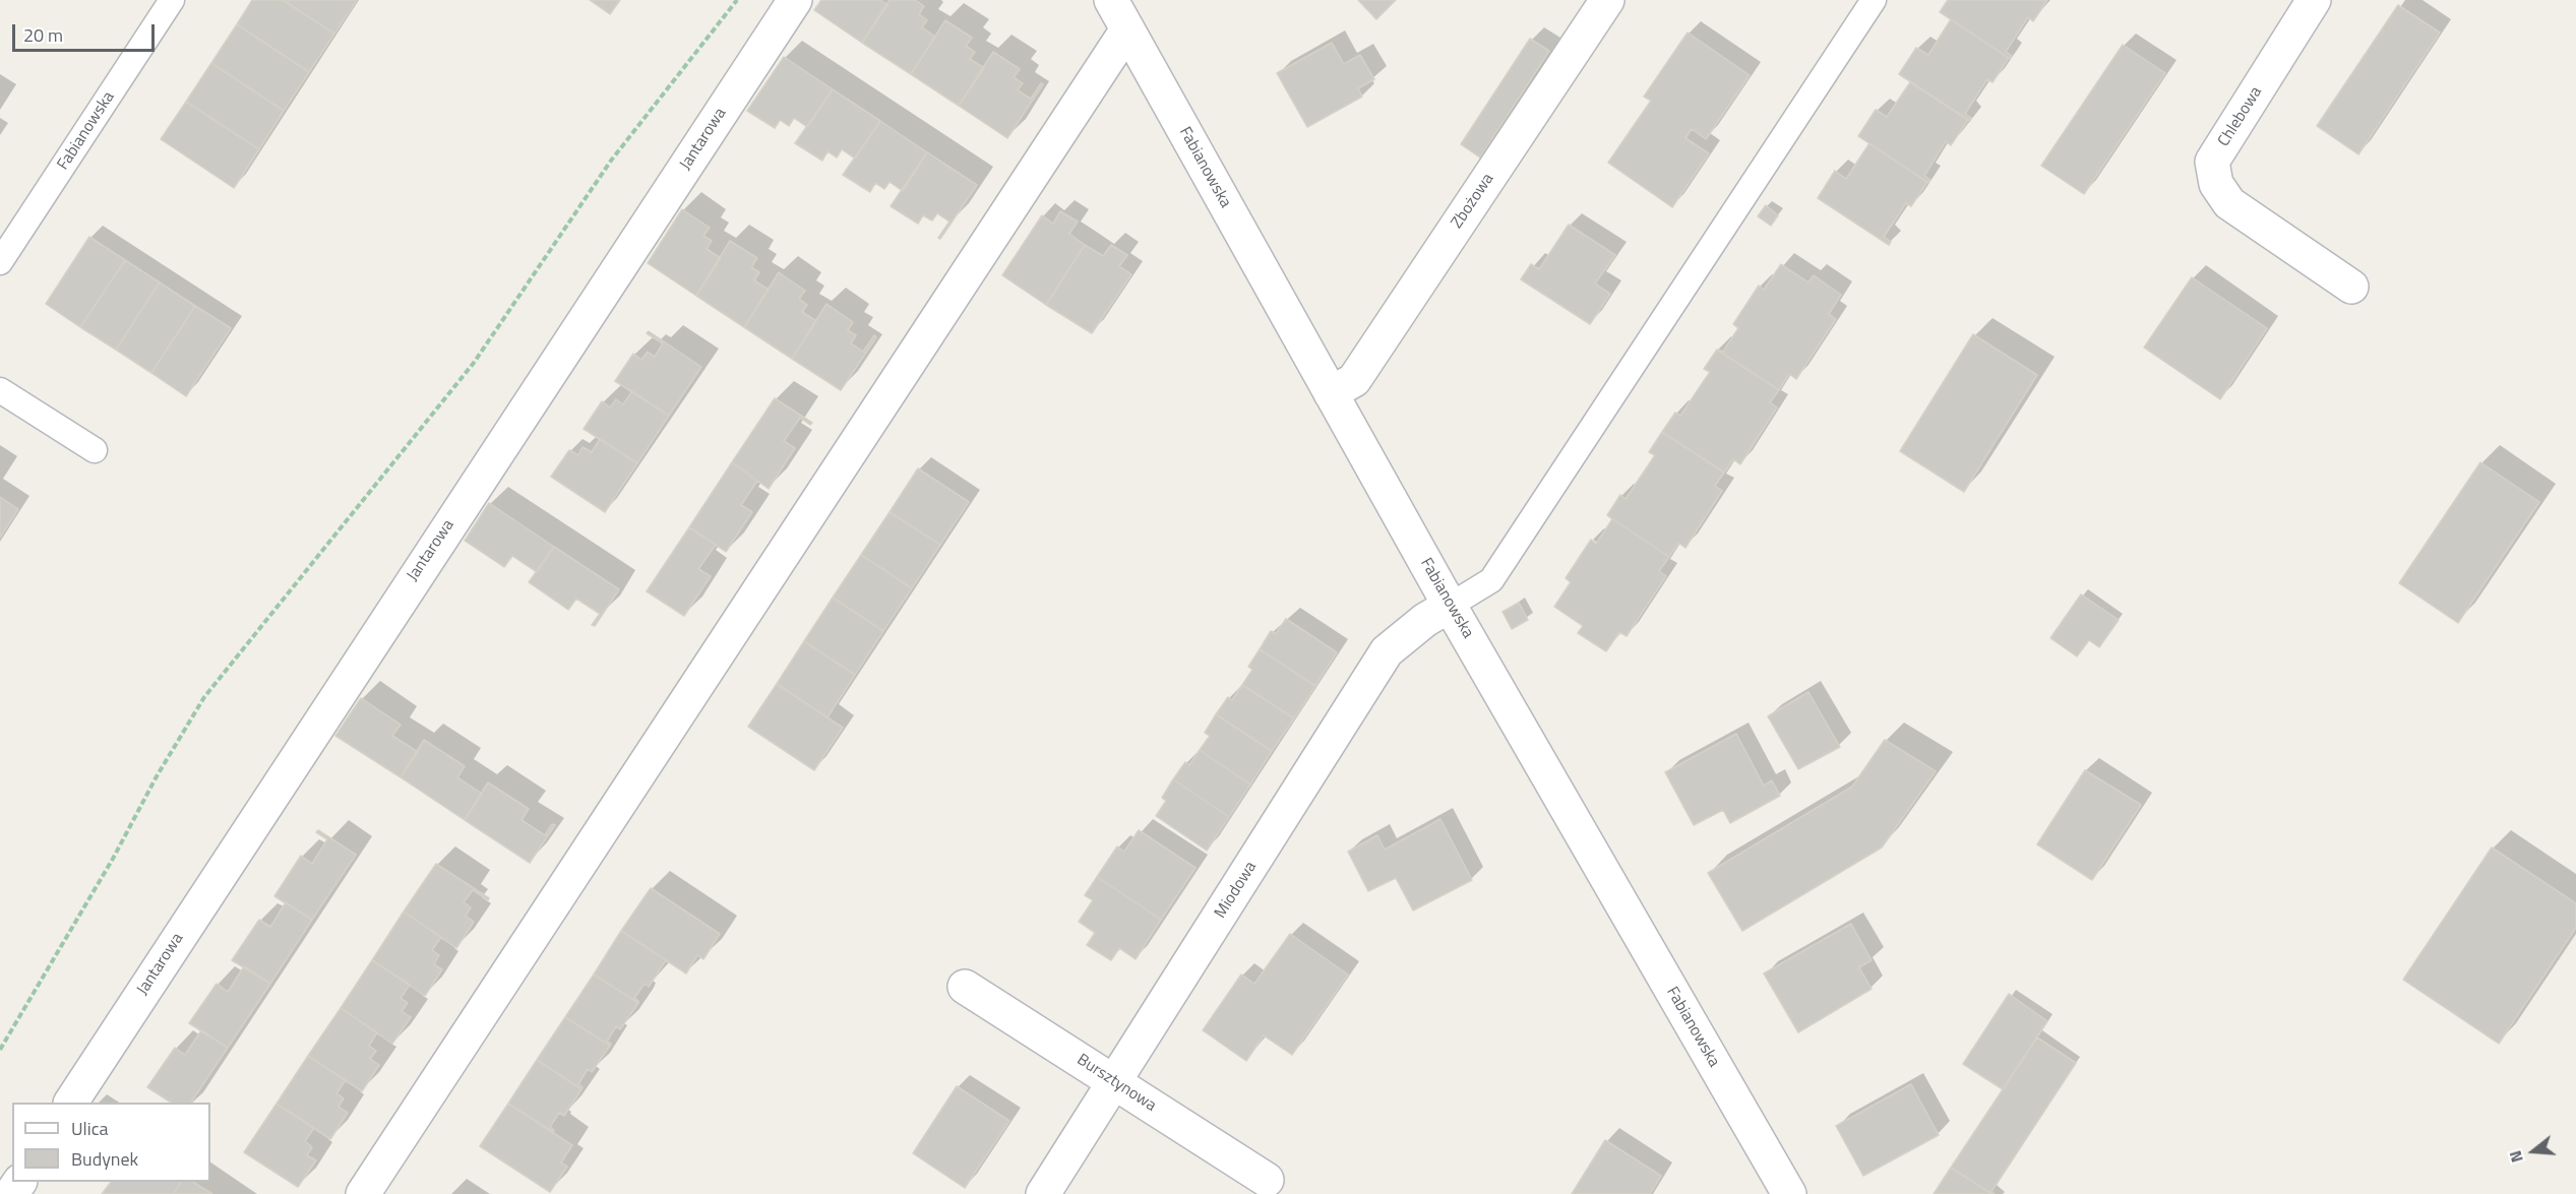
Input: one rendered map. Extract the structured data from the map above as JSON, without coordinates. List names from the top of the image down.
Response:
{
  "streets": {
    "street": [
      "Chlebowa",
      "Fabianowska",
      "Jantarowa",
      "Zbożowa",
      "Miodowa",
      "Bursztynowa"
    ]
  },
  "crossings": [
    ["Fabianowska", "Zbożowa"],
    ["Fabianowska", "Miodowa"],
    ["Miodowa", "Bursztynowa"]
  ],
  "legend": ["Ulica", "Budynek"],
  "scale_bar": "20 m",
  "north": "left"
}
